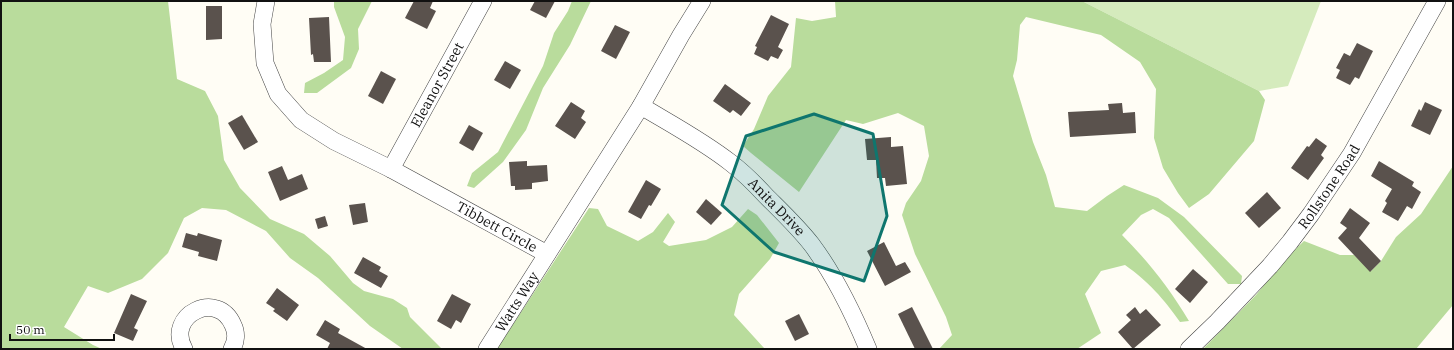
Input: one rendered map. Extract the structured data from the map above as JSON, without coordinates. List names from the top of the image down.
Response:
{
  "streets": {
    "street": [
      "Eleanor Street",
      "Rollstone Road",
      "Anita Drive",
      "Tibbett Circle",
      "Watts Way"
    ]
  },
  "crossings": [
    ["Eleanor Street", "Tibbett Circle"],
    ["Anita Drive", "Tibbett Circle"],
    ["Tibbett Circle", "Watts Way"]
  ],
  "scale_bar": "50 m"
}
